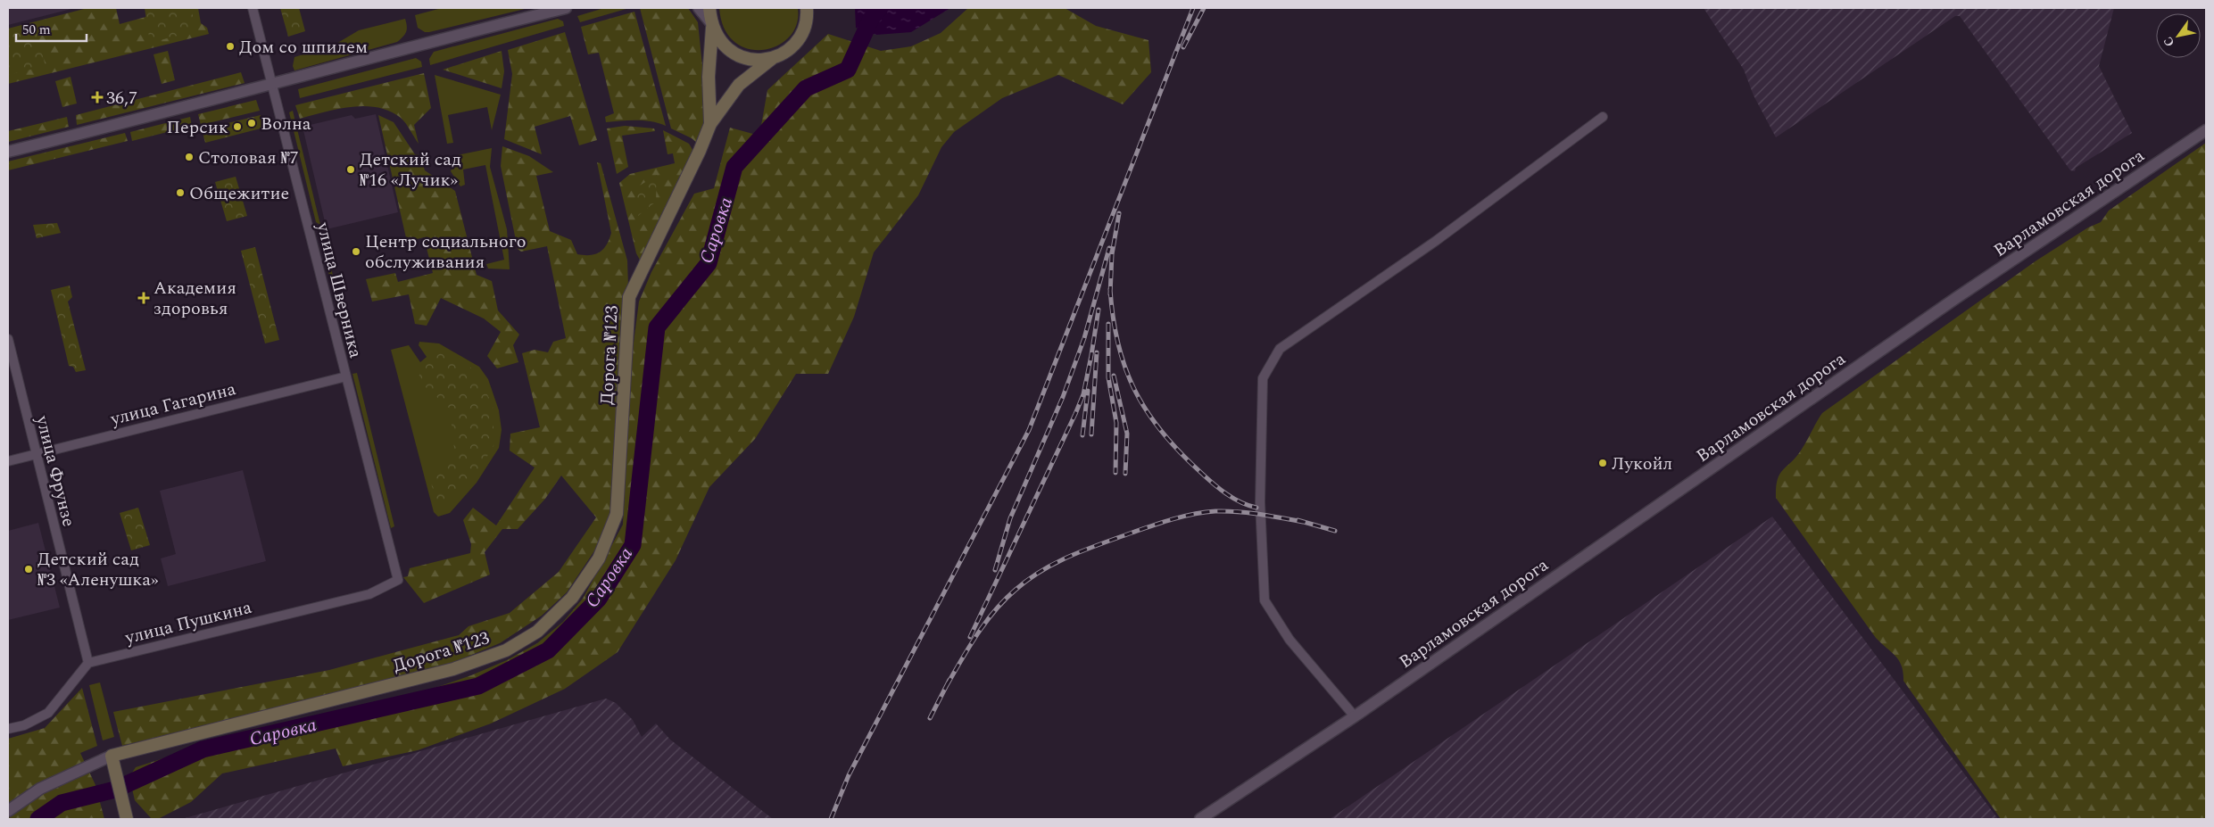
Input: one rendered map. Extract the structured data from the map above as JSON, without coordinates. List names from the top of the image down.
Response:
{
  "streets": {
    "main road": ["Дорога №123"],
    "street": [
      "Варламовская дорога",
      "улица Шверника",
      "улица Гагарина",
      "улица Фрунзе",
      "улица Пушкина"
    ]
  },
  "crossings": [
    ["улица Шверника", "улица Гагарина"],
    ["улица Шверника", "улица Пушкина"],
    ["улица Гагарина", "улица Фрунзе"],
    ["улица Фрунзе", "улица Пушкина"]
  ],
  "water": ["Саровка"],
  "places": {
    "other": [
      "Дом со шпилем",
      "Волна",
      "Персик",
      "Столовая №7",
      "Детский сад №16 «Лучик»",
      "Общежитие",
      "Центр социального обслуживания",
      "Лукойл",
      "Детский сад №3 «Аленушка»"
    ],
    "health": ["36,7", "Академия здоровья"]
  },
  "scale_bar": "50 m",
  "north": "bottom left"
}
